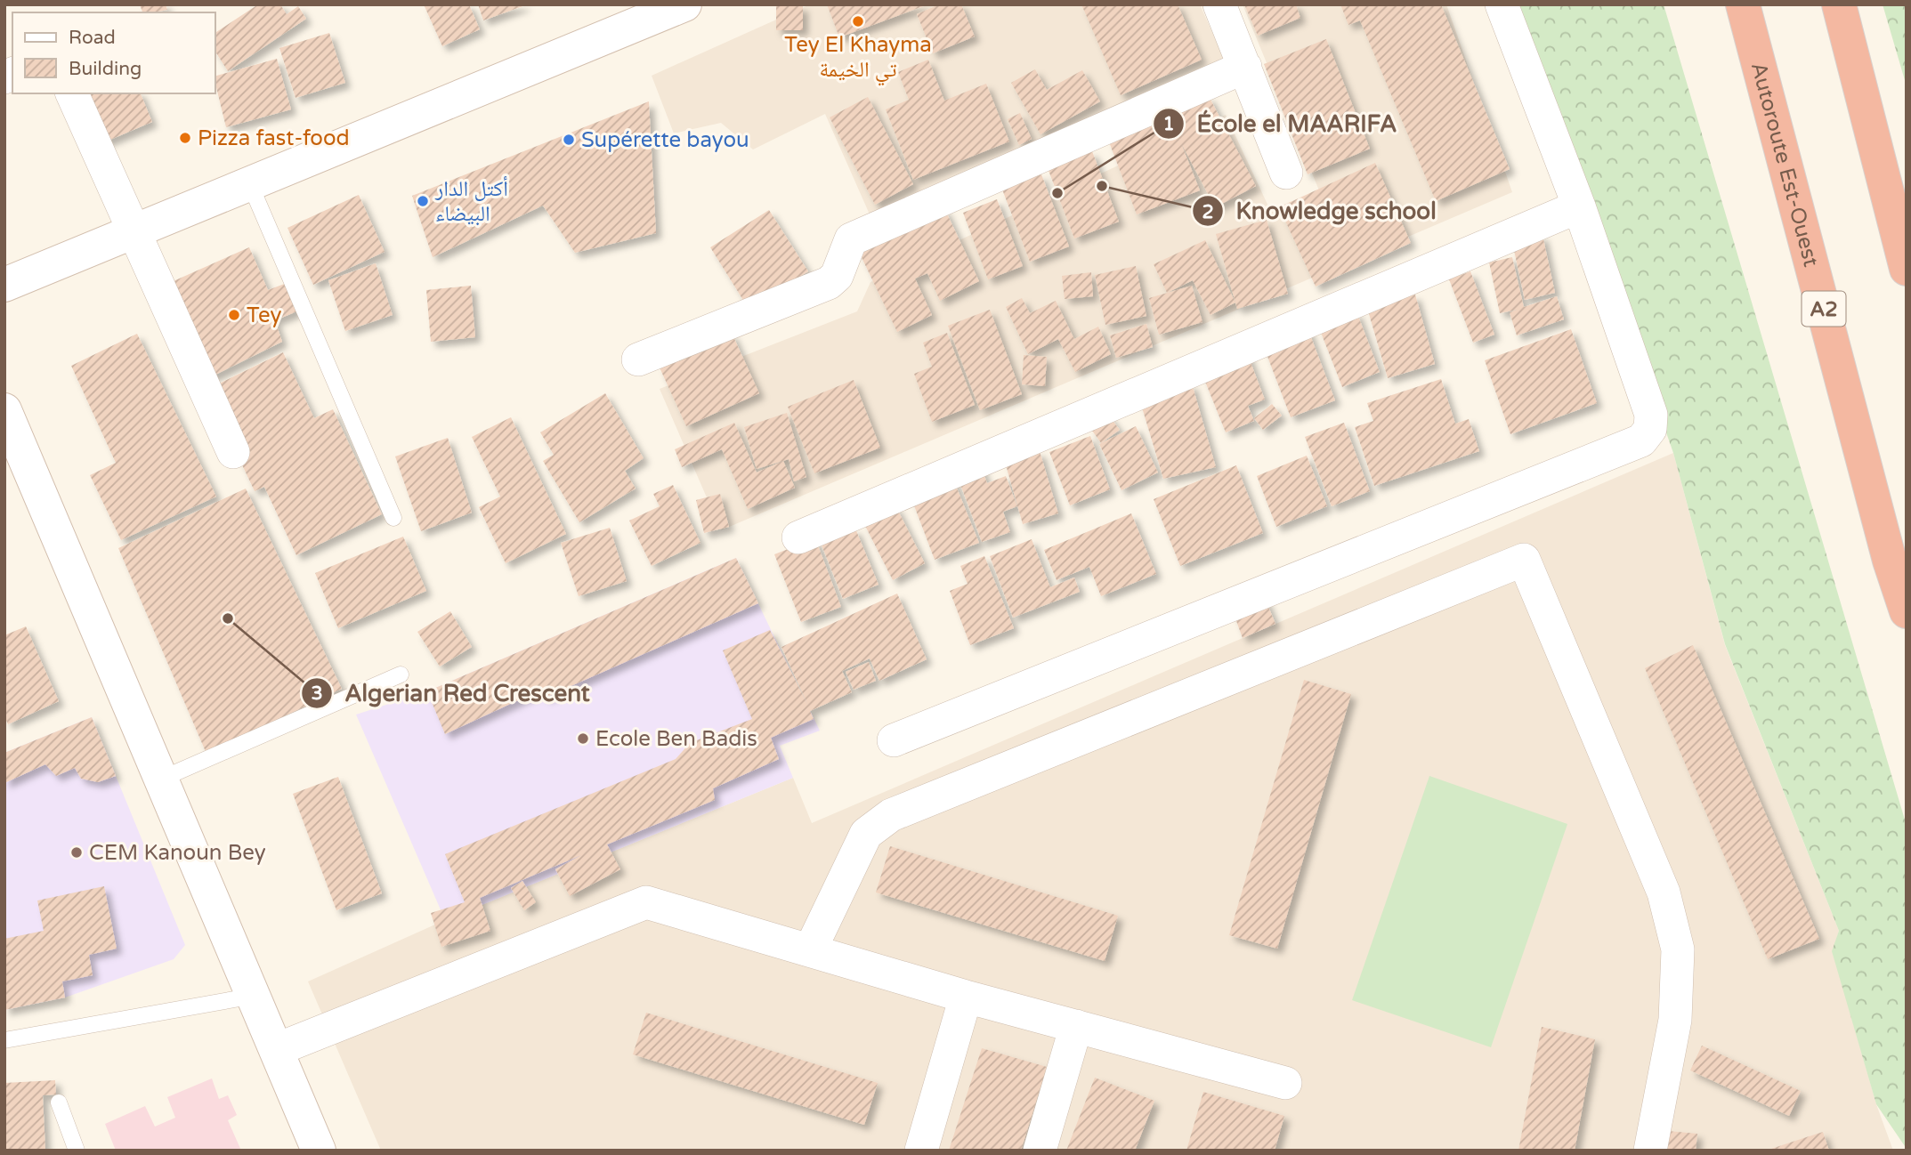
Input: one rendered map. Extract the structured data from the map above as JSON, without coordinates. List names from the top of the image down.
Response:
{
  "streets": {
    "highway": ["Autoroute Est-Ouest", "A2"]
  },
  "places": [
    "Tey El Khayma تي الخيمة",
    "Pizza fast-food",
    "Supérette bayou",
    "Knowledge school",
    "École el MAARIFA",
    "أكتل الدار البيضاء",
    "Tey",
    "Algerian Red Crescent",
    "Ecole Ben Badis",
    "CEM Kanoun Bey"
  ],
  "legend": ["Road", "Building"]
}
